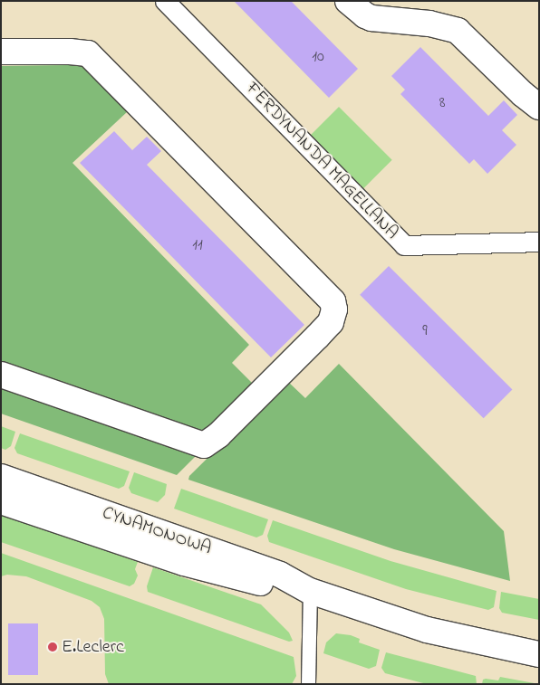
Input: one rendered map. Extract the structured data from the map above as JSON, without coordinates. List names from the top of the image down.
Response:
{
  "streets": {
    "street": ["FERDYNANDA MAGELLANA", "CYNAMONOWA"]
  },
  "places": ["E.Leclerc"],
  "house_numbers": [
    "10",
    "8",
    "11",
    "9"
  ]
}
